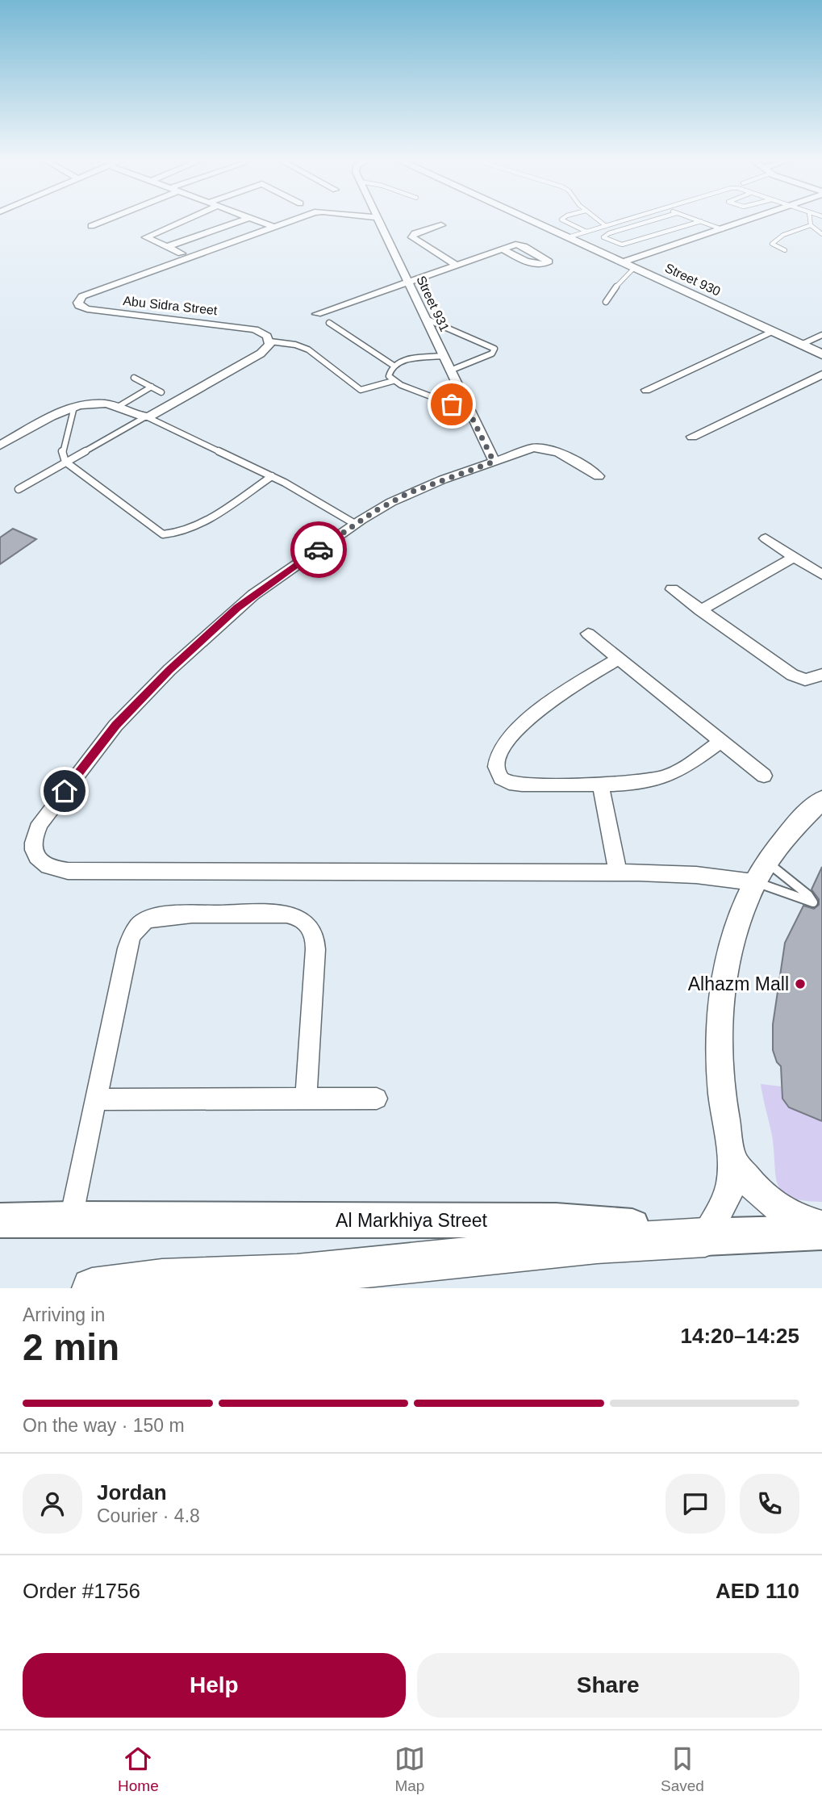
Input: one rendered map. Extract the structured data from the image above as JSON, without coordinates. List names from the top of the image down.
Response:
{
  "streets": {
    "main road": ["Al Markhiya Street"],
    "street": ["Street 930", "Street 931", "Abu Sidra Street"]
  },
  "places": ["Alhazm Mall"],
  "page": {
    "heading": ["2 min", "Arriving in", "14:20–14:25"],
    "panel": [
      "Jordan",
      "Courier · 4.8",
      "Order #1756",
      "AED 110"
    ],
    "bar": "On the way · 150 m",
    "buttons": ["Help", "Share"],
    "tabs": ["Home", "Map", "Saved"]
  }
}
